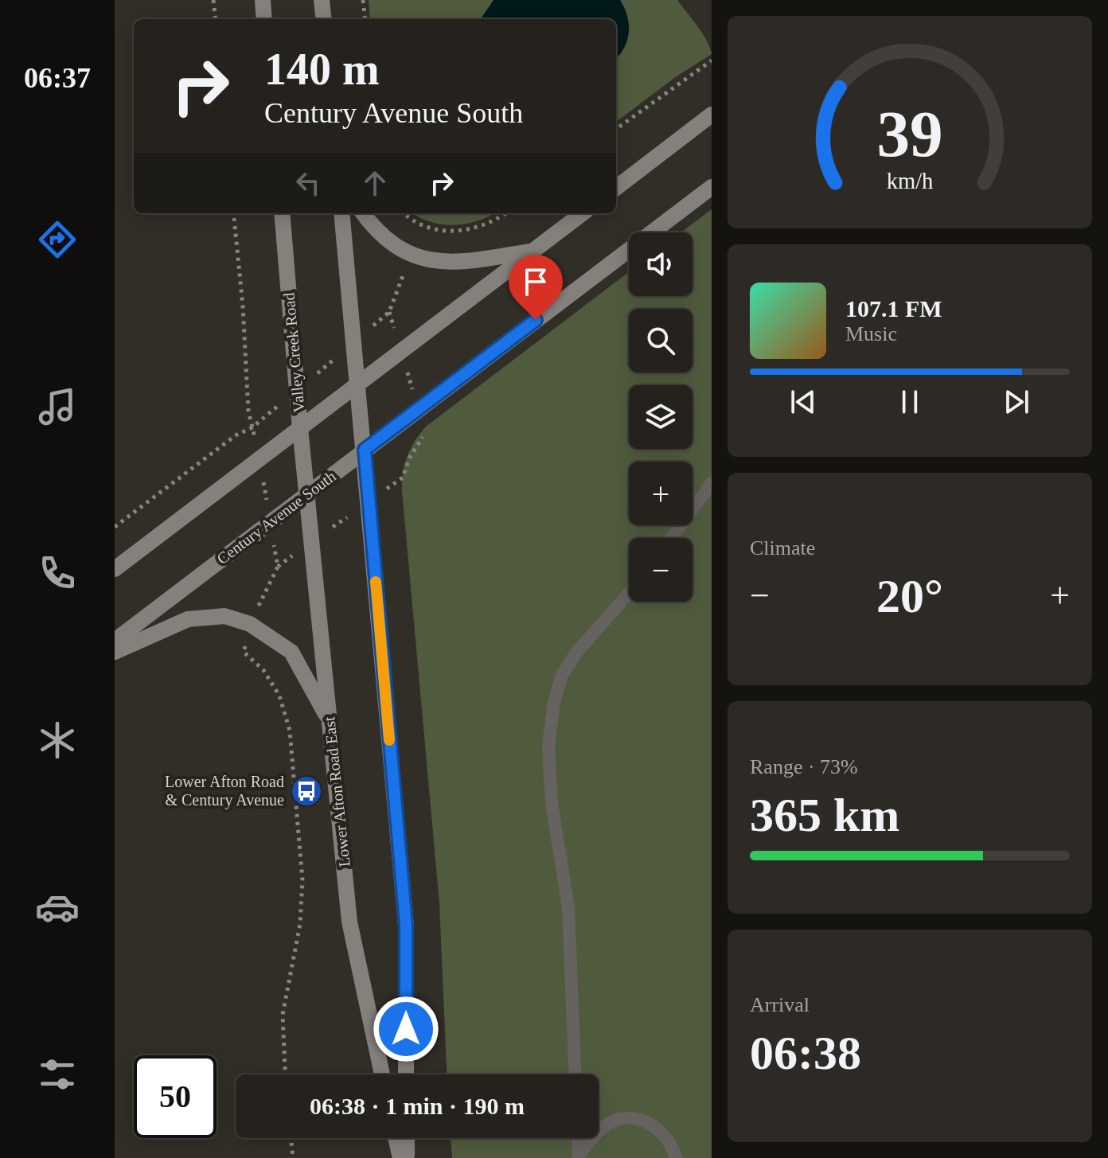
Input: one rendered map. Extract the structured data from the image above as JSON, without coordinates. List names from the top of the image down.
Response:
{
  "streets": {
    "main road": ["Valley Creek Road", "Century Avenue South", "Lower Afton Road East"]
  },
  "crossings": [
    ["Valley Creek Road", "Century Avenue South"],
    ["Valley Creek Road", "Lower Afton Road East"],
    ["Century Avenue South", "Lower Afton Road East"]
  ],
  "places": {
    "bus stop": ["Lower Afton Road & Century Avenue"]
  },
  "page": {
    "tabs": "06:37",
    "turn": ["140 m", "Century Avenue South"],
    "map_buttons": ["+", "−"],
    "song": ["107.1 FM", "Music"],
    "tile": [
      "Climate",
      ["Range · 73%", "365 km"],
      ["Arrival", "06:38"]
    ],
    "heat": ["−", "20°", "+"],
    "limit": "50",
    "trip": "06:38 · 1 min · 190 m",
    "gauge": ["39", "km/h"]
  }
}
